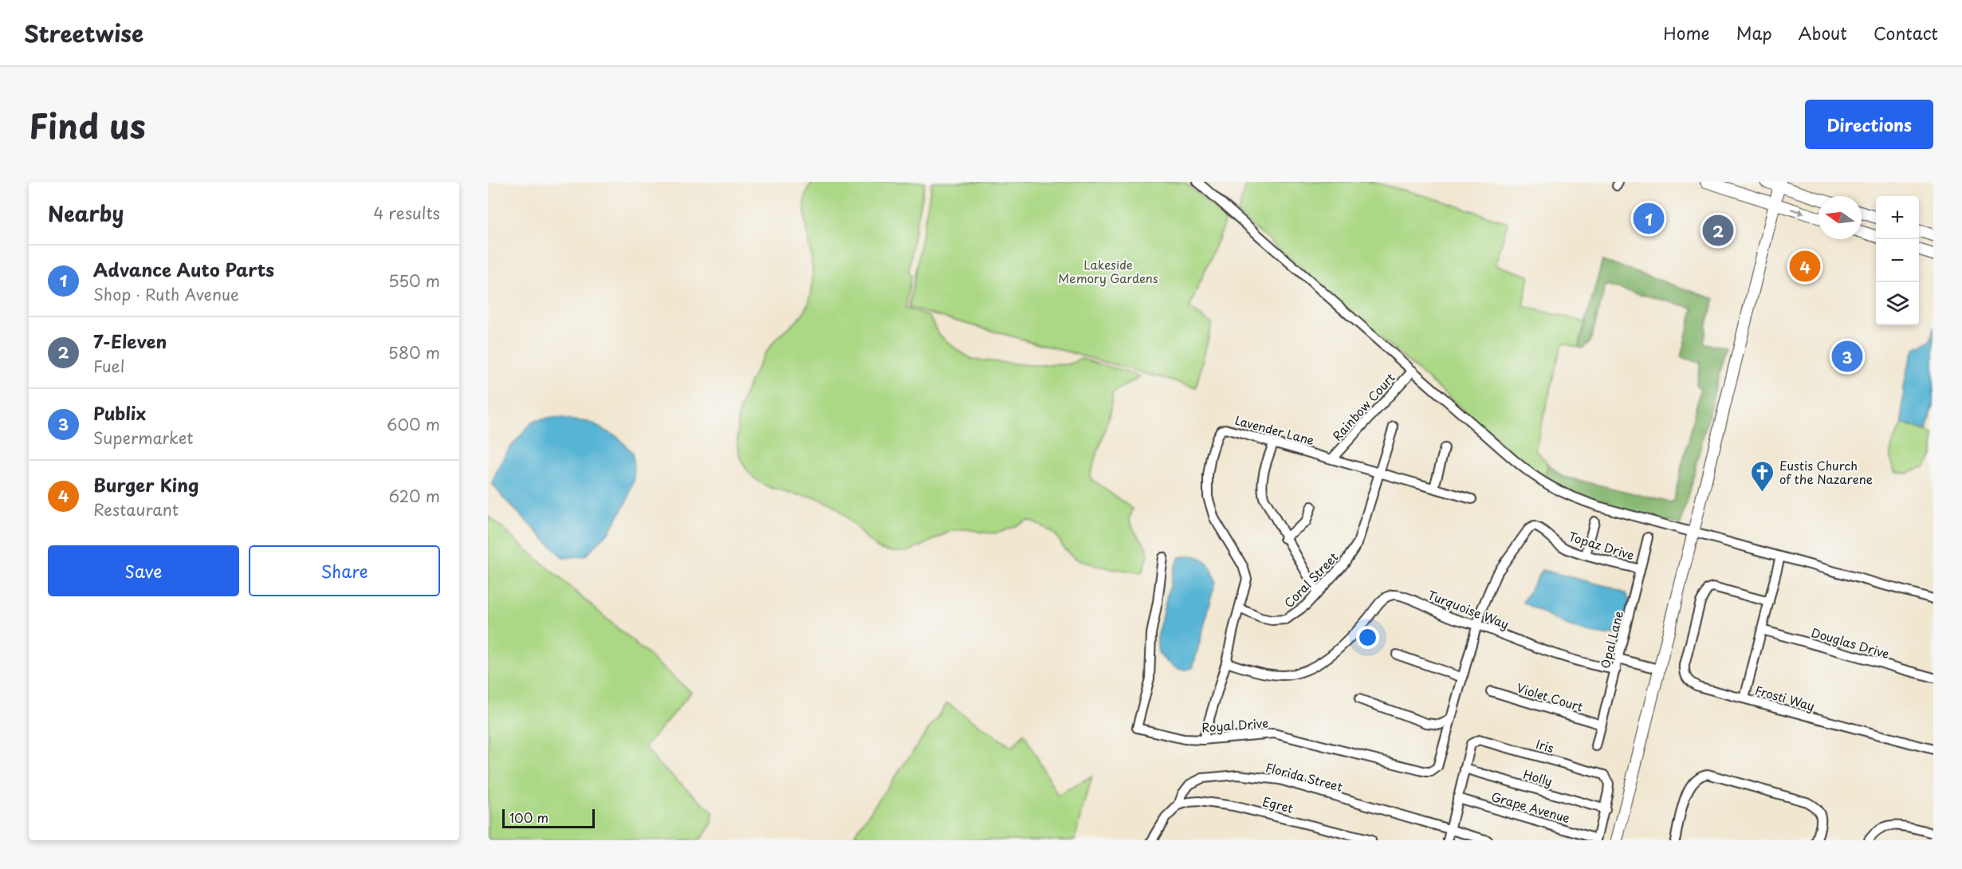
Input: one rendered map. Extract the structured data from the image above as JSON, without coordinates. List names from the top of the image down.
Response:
{
  "streets": {
    "street": [
      "Rainbow Court",
      "Lavender Lane",
      "Topaz Drive",
      "Coral Street",
      "Turquoise Way",
      "Opal Lane",
      "Douglas Drive",
      "Violet Court",
      "Frosti Way",
      "Royal Drive",
      "Iris",
      "Florida Street",
      "Holly",
      "Egret",
      "Grape Avenue"
    ]
  },
  "crossings": [
    ["Rainbow Court", "Lavender Lane"],
    ["Lavender Lane", "Coral Street"],
    ["Lavender Lane", "Turquoise Way"],
    ["Lavender Lane", "Royal Drive"],
    ["Topaz Drive", "Opal Lane"],
    ["Topaz Drive", "Royal Drive"],
    ["Turquoise Way", "Opal Lane"],
    ["Turquoise Way", "Royal Drive"],
    ["Opal Lane", "Violet Court"],
    ["Douglas Drive", "Frosti Way"],
    ["Iris", "Holly"],
    ["Iris", "Grape Avenue"],
    ["Florida Street", "Egret"]
  ],
  "parks": ["Lakeside Memory Gardens"],
  "places": {
    "church": ["Eustis Church of the Nazarene"]
  },
  "scale_bar": "100 m",
  "north": "left",
  "page": {
    "header": "Streetwise",
    "nav": [
      "Home",
      "Map",
      "About",
      "Contact"
    ],
    "title": "Find us",
    "buttons": [
      "Directions",
      ["Save", "Share"]
    ],
    "heading": ["Nearby", "4 results"],
    "map_buttons": ["+", "−"],
    "pins": [
      "1",
      "2",
      "4",
      "3"
    ],
    "list": [
      {
        "mark": "1",
        "name": "Advance Auto Parts",
        "note": "Shop · Ruth Avenue",
        "value": "550 m"
      },
      {
        "mark": "2",
        "name": "7-Eleven",
        "note": "Fuel",
        "value": "580 m"
      },
      {
        "mark": "3",
        "name": "Publix",
        "note": "Supermarket",
        "value": "600 m"
      },
      {
        "mark": "4",
        "name": "Burger King",
        "note": "Restaurant",
        "value": "620 m"
      }
    ],
    "scale": "100 m"
  }
}
